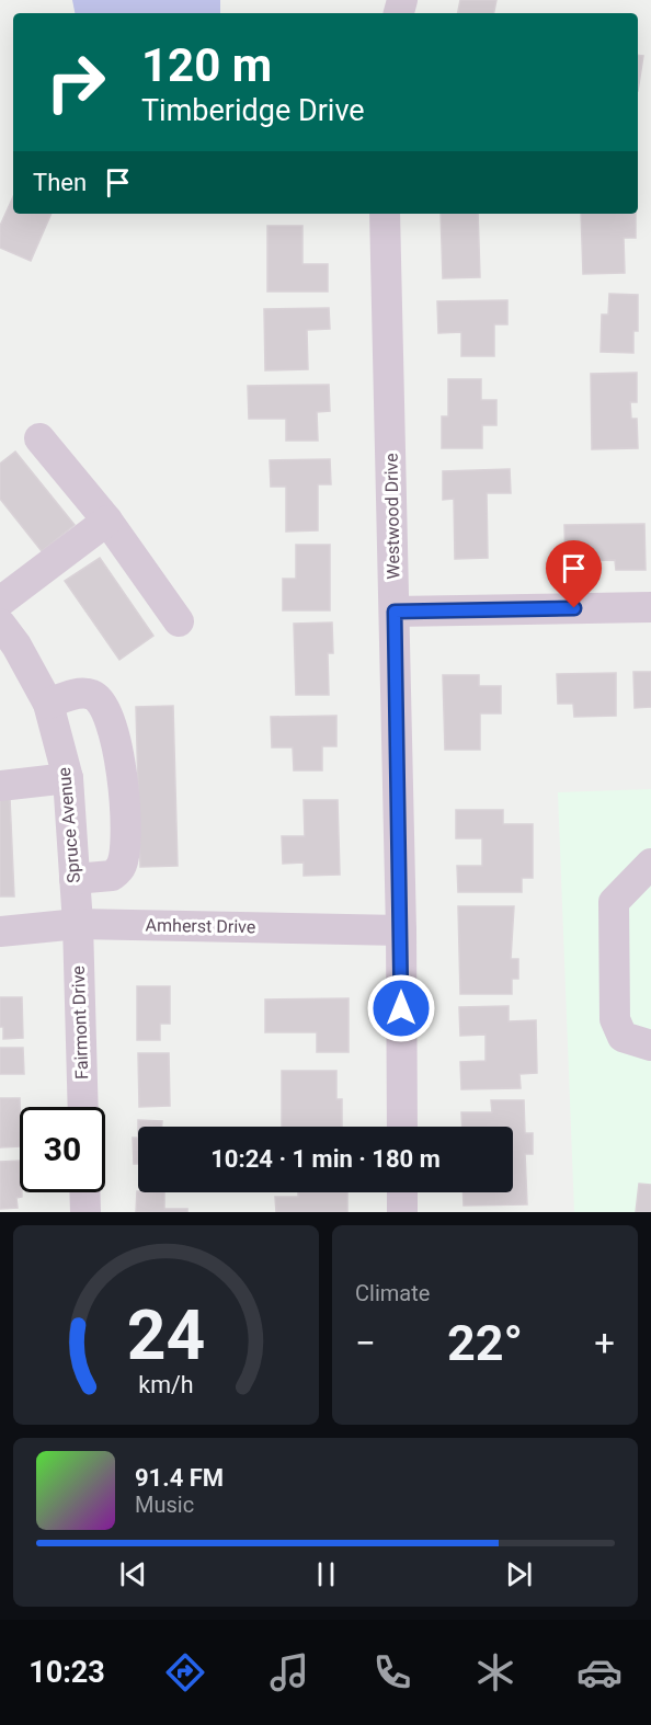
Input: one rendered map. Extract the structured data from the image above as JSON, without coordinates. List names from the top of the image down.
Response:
{
  "streets": {
    "street": [
      "Westwood Drive",
      "Spruce Avenue",
      "Amherst Drive",
      "Fairmont Drive"
    ]
  },
  "crossings": [
    ["Westwood Drive", "Amherst Drive"],
    ["Spruce Avenue", "Amherst Drive"],
    ["Spruce Avenue", "Fairmont Drive"],
    ["Amherst Drive", "Fairmont Drive"]
  ],
  "page": {
    "turn": ["120 m", "Timberidge Drive"],
    "then": "Then",
    "limit": "30",
    "trip": "10:24 · 1 min · 180 m",
    "tile": "Climate",
    "heat": ["−", "22°", "+"],
    "song": ["91.4 FM", "Music"],
    "tabs": "10:23",
    "gauge": ["24", "km/h"]
  }
}
